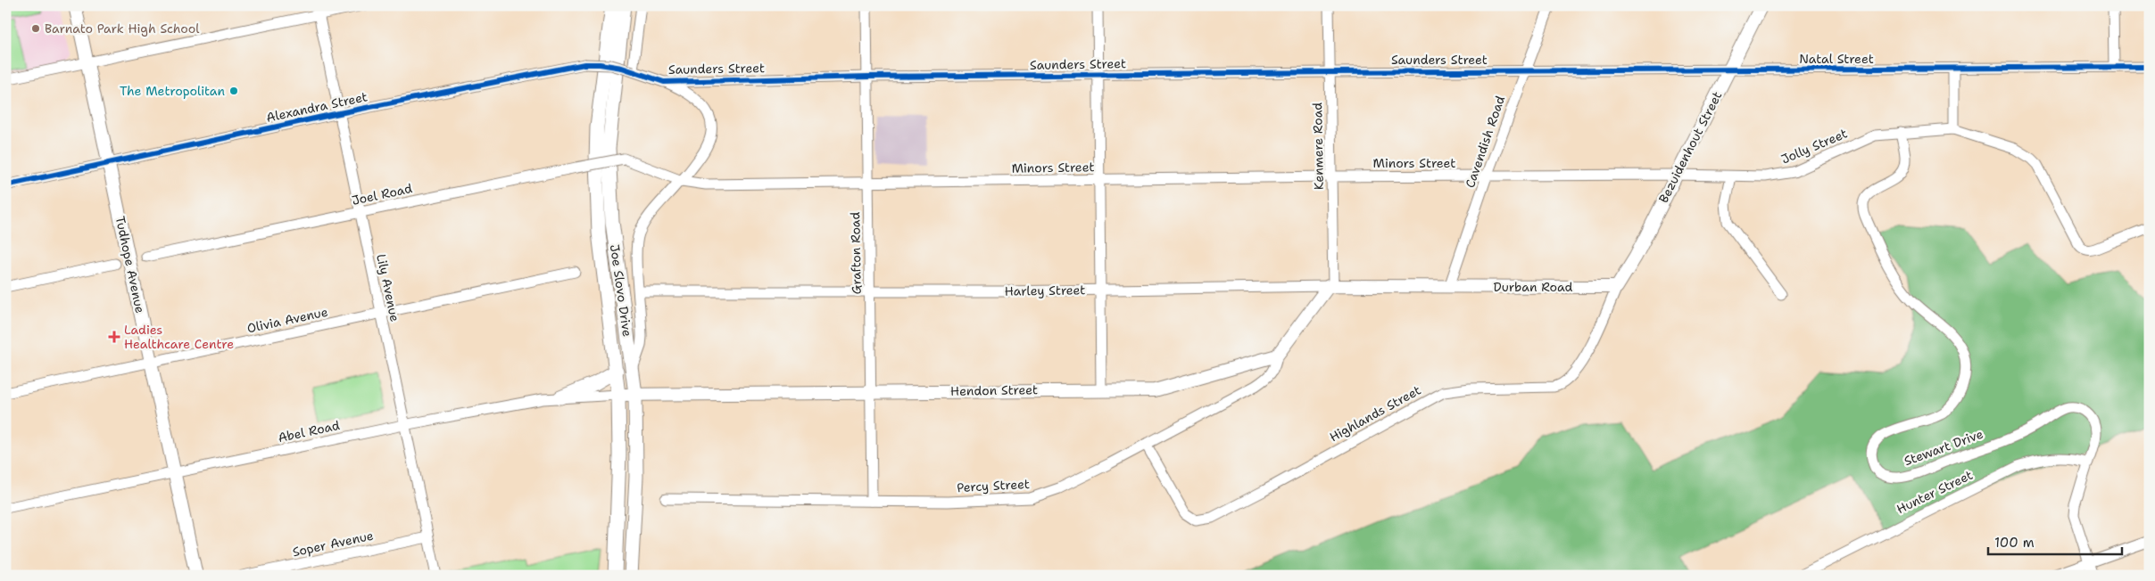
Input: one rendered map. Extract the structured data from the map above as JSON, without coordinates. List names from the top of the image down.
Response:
{
  "streets": {
    "main road": ["Joe Slovo Drive"],
    "street": [
      "Natal Street",
      "Saunders Street",
      "Alexandra Street",
      "Cavendish Road",
      "Kenmere Road",
      "Jolly Street",
      "Bezuidenhout Street",
      "Minors Street",
      "Joel Road",
      "Grafton Road",
      "Tudhope Avenue",
      "Durban Road",
      "Lily Avenue",
      "Harley Street",
      "Olivia Avenue",
      "Hendon Street",
      "Highlands Street",
      "Abel Road",
      "Stewart Drive",
      "Percy Street",
      "Hunter Street",
      "Soper Avenue"
    ]
  },
  "crossings": [
    ["Natal Street", "Saunders Street"],
    ["Natal Street", "Cavendish Road"],
    ["Natal Street", "Bezuidenhout Street"],
    ["Saunders Street", "Alexandra Street"],
    ["Saunders Street", "Cavendish Road"],
    ["Saunders Street", "Kenmere Road"],
    ["Saunders Street", "Grafton Road"],
    ["Alexandra Street", "Tudhope Avenue"],
    ["Alexandra Street", "Lily Avenue"],
    ["Cavendish Road", "Jolly Street"],
    ["Cavendish Road", "Minors Street"],
    ["Cavendish Road", "Durban Road"],
    ["Cavendish Road", "Harley Street"],
    ["Kenmere Road", "Minors Street"],
    ["Kenmere Road", "Harley Street"],
    ["Jolly Street", "Bezuidenhout Street"],
    ["Jolly Street", "Minors Street"],
    ["Jolly Street", "Stewart Drive"],
    ["Bezuidenhout Street", "Durban Road"],
    ["Bezuidenhout Street", "Highlands Street"],
    ["Minors Street", "Joel Road"],
    ["Minors Street", "Grafton Road"],
    ["Joel Road", "Lily Avenue"],
    ["Grafton Road", "Harley Street"],
    ["Grafton Road", "Hendon Street"],
    ["Grafton Road", "Percy Street"],
    ["Tudhope Avenue", "Olivia Avenue"],
    ["Tudhope Avenue", "Abel Road"],
    ["Durban Road", "Harley Street"],
    ["Durban Road", "Highlands Street"],
    ["Lily Avenue", "Olivia Avenue"],
    ["Lily Avenue", "Abel Road"],
    ["Lily Avenue", "Soper Avenue"],
    ["Joe Slovo Drive", "Hendon Street"],
    ["Joe Slovo Drive", "Abel Road"],
    ["Hendon Street", "Abel Road"],
    ["Hendon Street", "Percy Street"],
    ["Highlands Street", "Percy Street"],
    ["Stewart Drive", "Hunter Street"]
  ],
  "places": {
    "other": ["Barnato Park High School", "The Metropolitan"],
    "health": ["Ladies Healthcare Centre"]
  },
  "scale_bar": "100 m"
}
